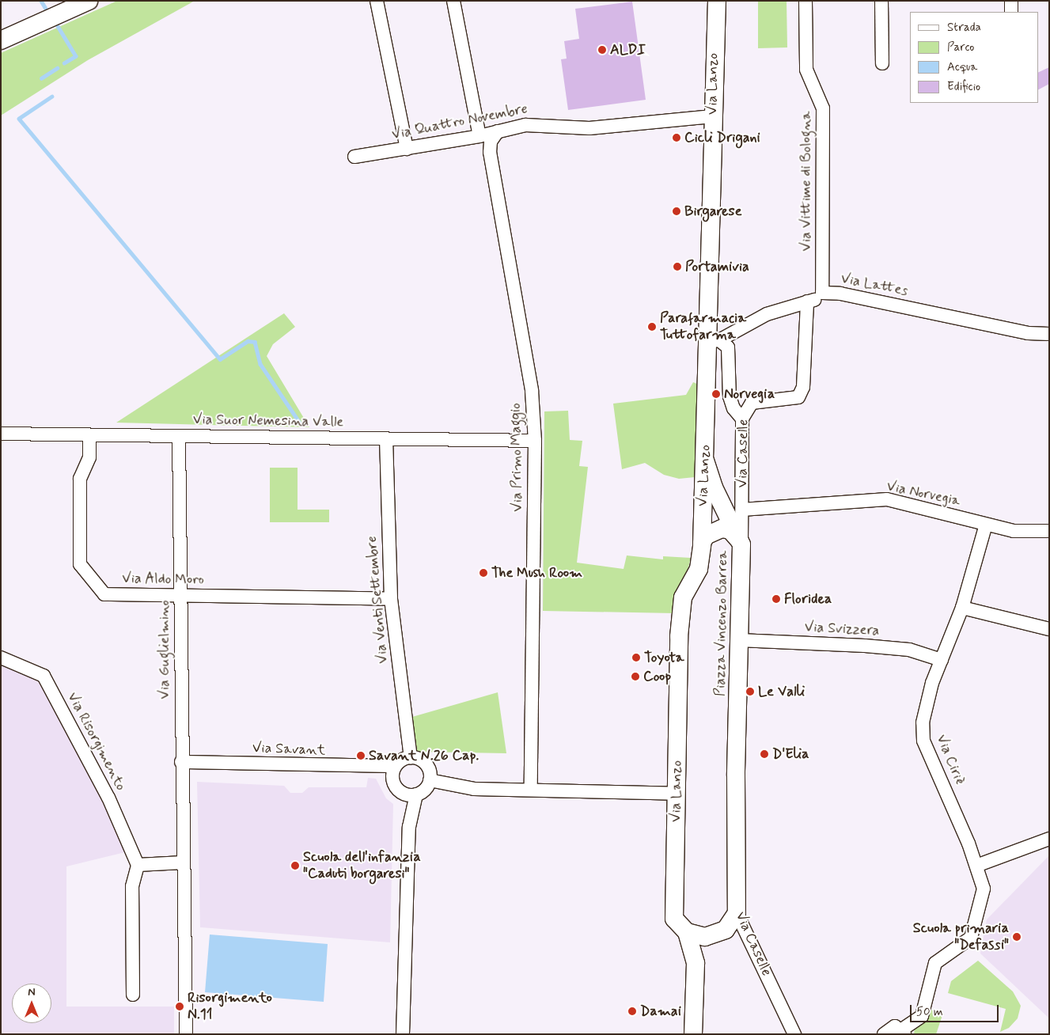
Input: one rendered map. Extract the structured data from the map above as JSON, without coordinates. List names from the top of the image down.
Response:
{
  "streets": {
    "street": [
      "Via Lanzo",
      "Via Quattro Novembre",
      "Via Vittime di Bologna",
      "Via Lattes",
      "Via Suor Nemesina Valle",
      "Via Caselle",
      "Via Primo Maggio",
      "Via Norvegia",
      "Via Aldo Moro",
      "Via Venti Settembre",
      "Piazza Vincenzo Barrea",
      "Via Svizzera",
      "Via Guglielmino",
      "Via Risorgimento",
      "Via Savant",
      "Via Ciriè"
    ]
  },
  "crossings": [
    ["Via Lanzo", "Via Quattro Novembre"],
    ["Via Lanzo", "Via Lattes"],
    ["Via Quattro Novembre", "Via Primo Maggio"],
    ["Via Vittime di Bologna", "Via Lattes"],
    ["Via Lattes", "Via Caselle"],
    ["Via Suor Nemesina Valle", "Via Primo Maggio"],
    ["Via Suor Nemesina Valle", "Via Aldo Moro"],
    ["Via Suor Nemesina Valle", "Via Venti Settembre"],
    ["Via Suor Nemesina Valle", "Via Guglielmino"],
    ["Via Caselle", "Via Norvegia"],
    ["Via Caselle", "Piazza Vincenzo Barrea"],
    ["Via Caselle", "Via Svizzera"],
    ["Via Norvegia", "Via Ciriè"],
    ["Via Aldo Moro", "Via Venti Settembre"],
    ["Via Aldo Moro", "Via Guglielmino"],
    ["Via Venti Settembre", "Via Savant"],
    ["Via Svizzera", "Via Ciriè"],
    ["Via Guglielmino", "Via Savant"]
  ],
  "places": [
    "ALDI",
    "Cicli Drigani",
    "Birgarese",
    "Portamivia",
    "Parafarmacia Tuttofarma",
    "Norvegia",
    "The Mush Room",
    "Floridea",
    "Toyota",
    "Coop",
    "Le Valli",
    "D'Elia",
    "Savant N.26 Cap.",
    "Scuola dell'infanzia \"Caduti borgaresi\"",
    "Scuola primaria \"Defassi\"",
    "Risorgimento N.11",
    "Damai"
  ],
  "legend": [
    "Strada",
    "Parco",
    "Acqua",
    "Edificio"
  ],
  "scale_bar": "50 m",
  "north": "top"
}
